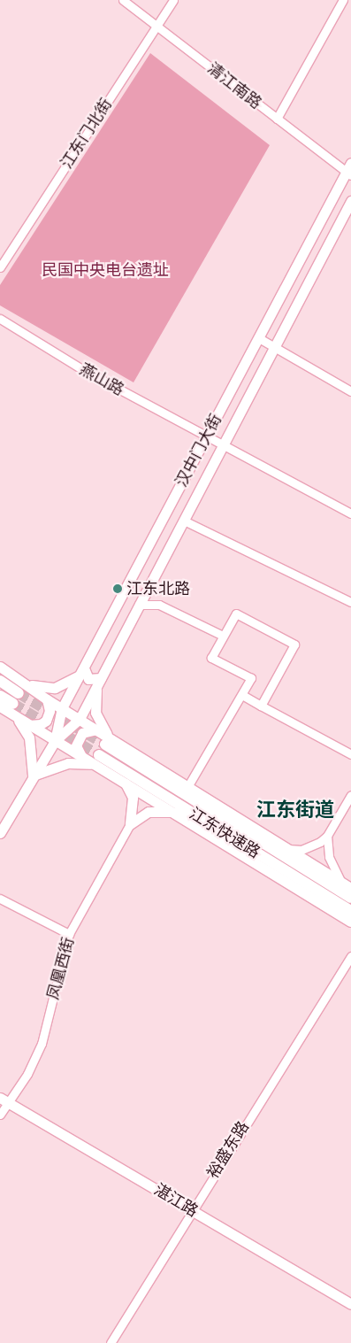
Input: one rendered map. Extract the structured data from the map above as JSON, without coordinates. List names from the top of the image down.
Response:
{
  "streets": {
    "highway": ["江东快速路"],
    "main road": ["汉中门大街", "湛江路"],
    "street": [
      "清江南路",
      "江东门北街",
      "燕山路",
      "凤凰西街",
      "裕盛东路"
    ]
  },
  "crossings": [
    ["清江南路", "江东门北街"],
    ["清江南路", "汉中门大街"],
    ["燕山路", "汉中门大街"],
    ["凤凰西街", "湛江路"],
    ["裕盛东路", "湛江路"]
  ],
  "districts": ["江东街道"],
  "parks": ["民国中央电台遗址"],
  "places": ["江东北路"]
}
